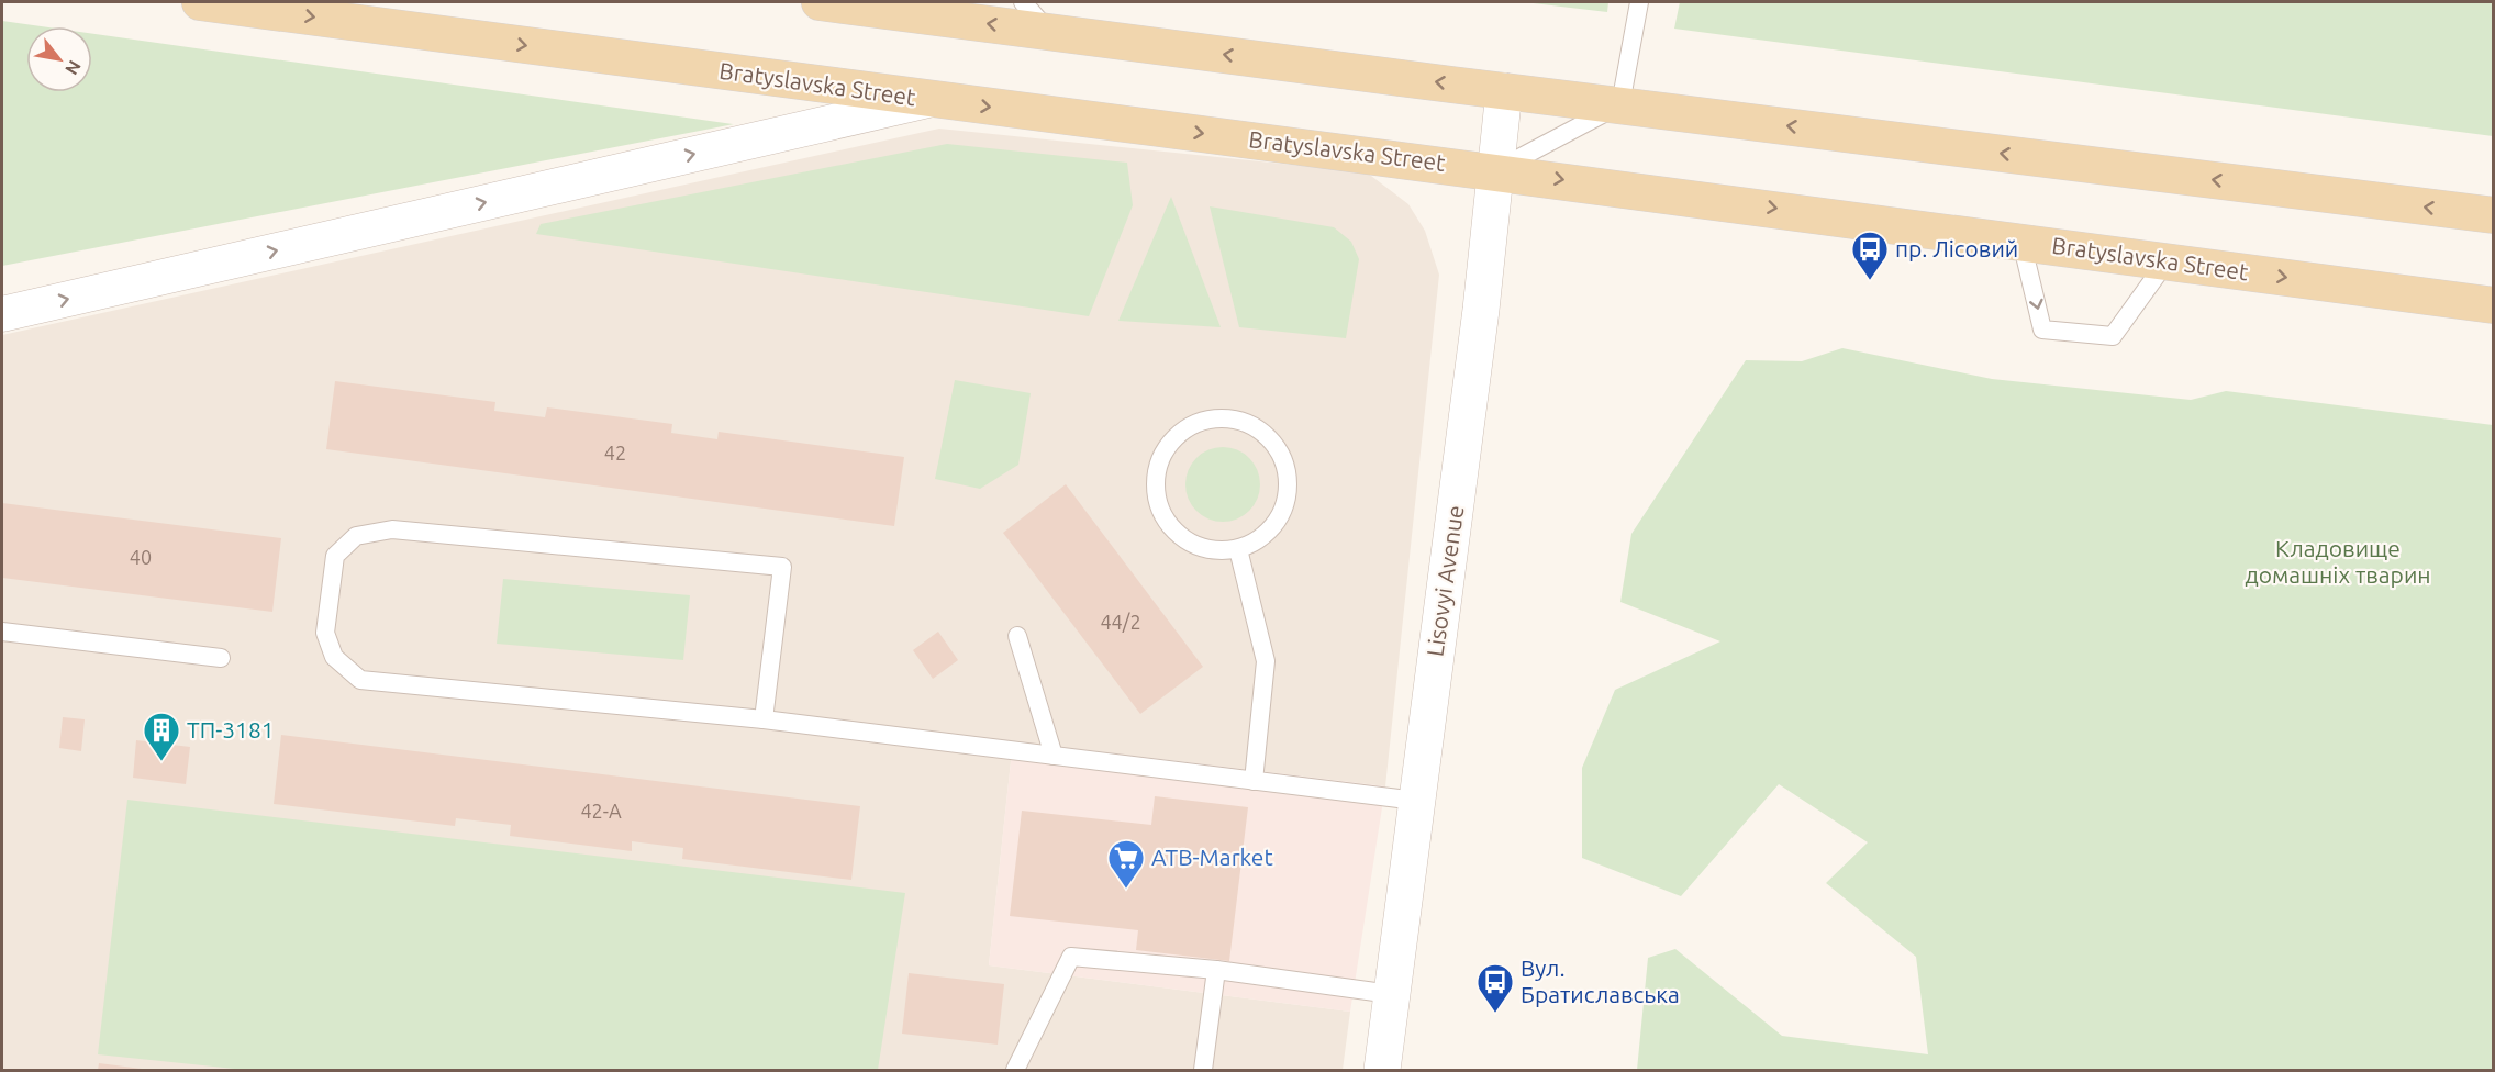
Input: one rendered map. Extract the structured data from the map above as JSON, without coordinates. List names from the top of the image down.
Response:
{
  "streets": {
    "main road": ["Bratyslavska Street"],
    "street": ["Lisovyi Avenue"]
  },
  "crossings": [
    ["Bratyslavska Street", "Lisovyi Avenue"]
  ],
  "parks": ["Кладовище домашніх тварин"],
  "places": {
    "bus stop": ["пр. Лісовий", "Вул. Братиславська"],
    "building": ["ТП-3181"],
    "supermarket": ["ATB-Market"]
  },
  "house_numbers": [
    "42",
    "40",
    "44/2",
    "42-А"
  ],
  "north": "bottom right"
}
